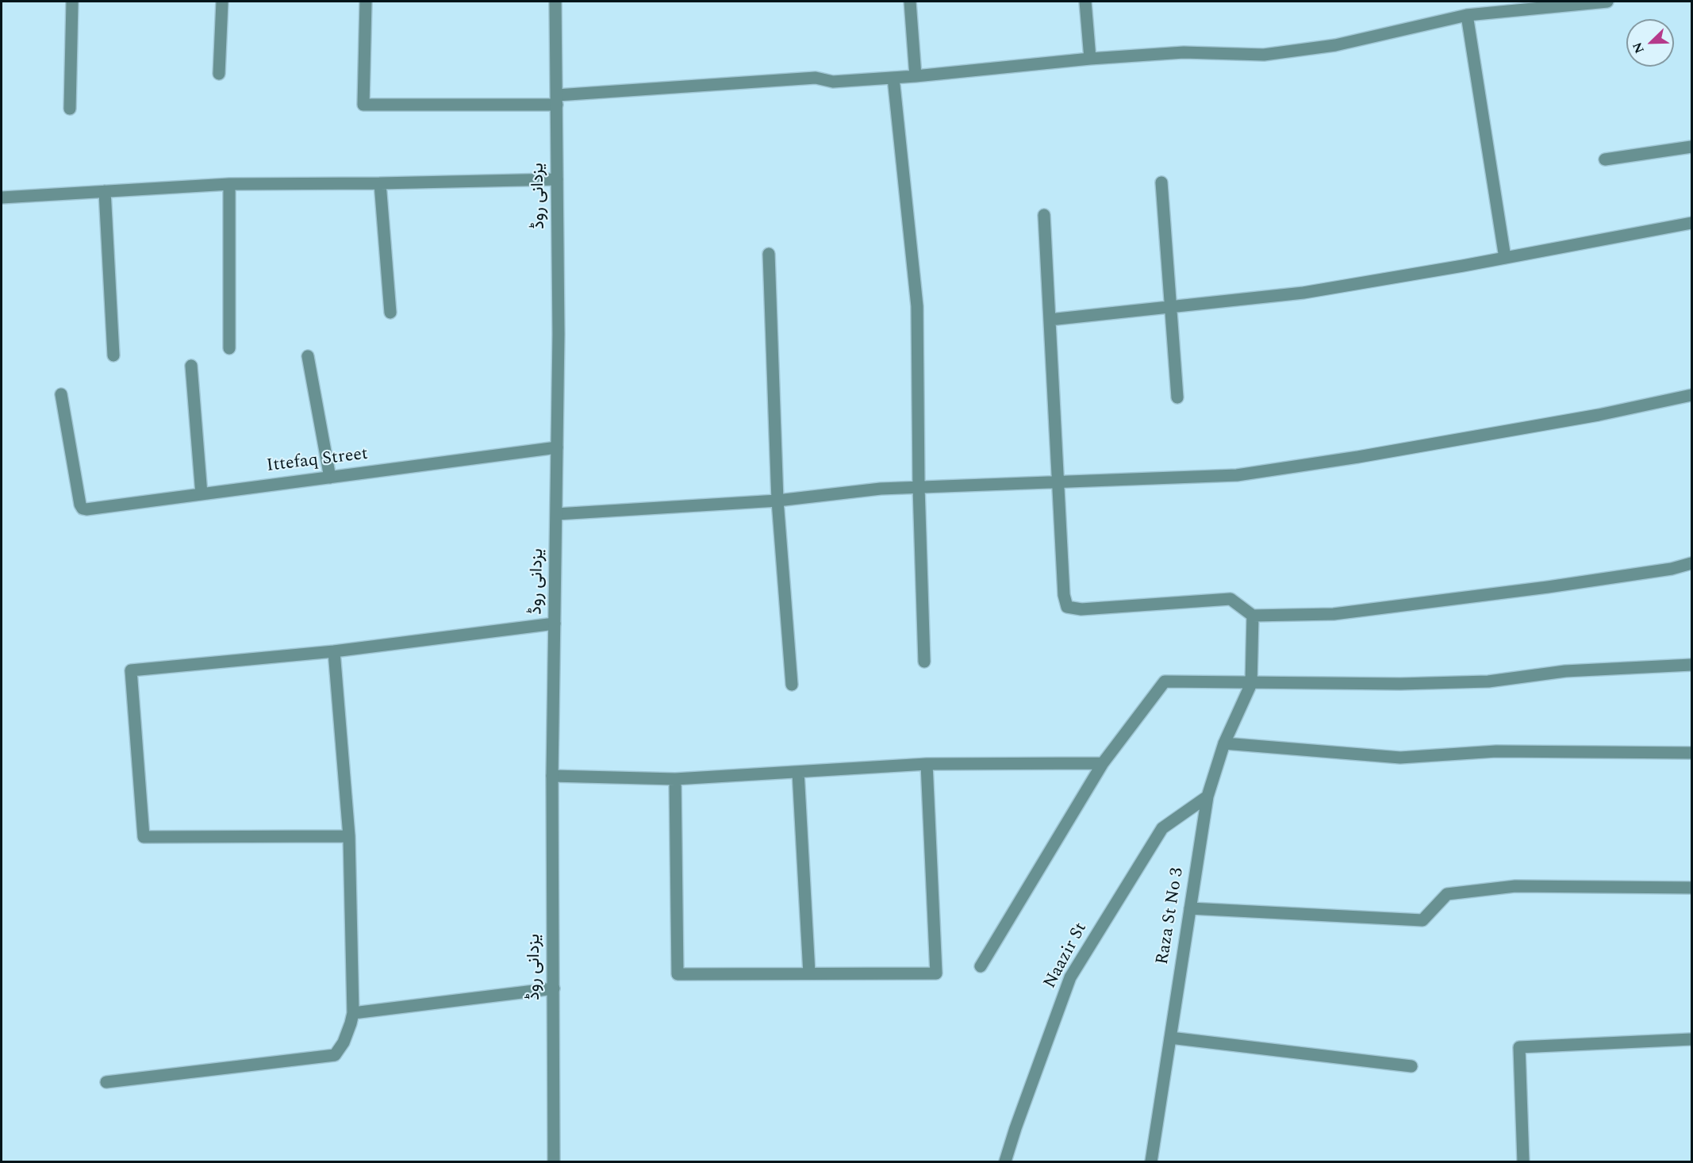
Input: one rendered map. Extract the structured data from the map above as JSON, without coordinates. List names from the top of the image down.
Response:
{
  "streets": {
    "street": [
      "یزدانی روڈ",
      "Ittefaq Street",
      "Raza St No 3",
      "Naazir St"
    ]
  },
  "crossings": [
    ["یزدانی روڈ", "Ittefaq Street"],
    ["Raza St No 3", "Naazir St"]
  ],
  "north": "bottom left"
}
